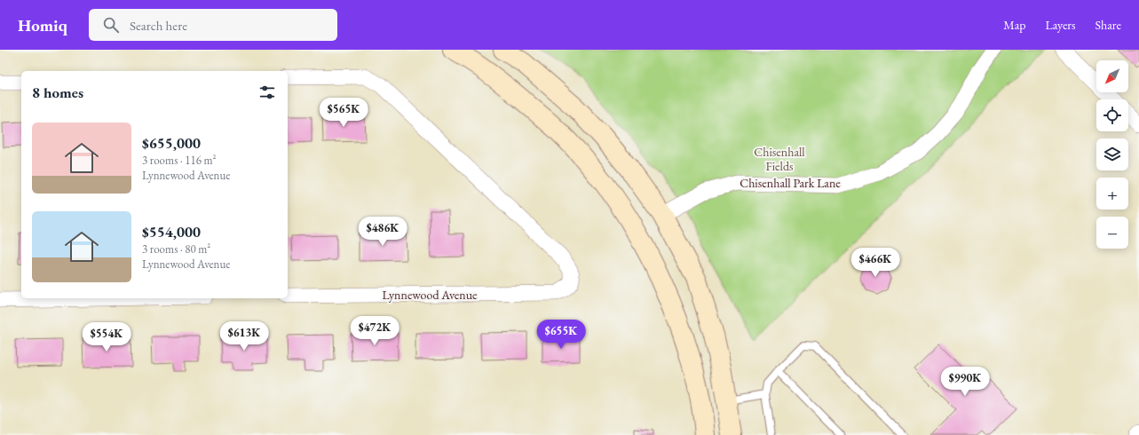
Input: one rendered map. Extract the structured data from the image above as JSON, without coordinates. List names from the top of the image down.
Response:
{
  "streets": {
    "street": ["Chisenhall Park Lane", "Lynnewood Avenue"]
  },
  "parks": ["Chisenhall Fields"],
  "north": "bottom left",
  "page": {
    "header": "Homiq",
    "search": "Search here",
    "nav": ["Map", "Layers", "Share"],
    "map_buttons": ["+", "−"],
    "heading": "8 homes",
    "price": [
      "$565K",
      "$486K",
      "$466K",
      "$472K",
      "$655K",
      "$613K",
      "$554K",
      "$990K"
    ],
    "list": [
      {
        "name": "$655,000",
        "note": "3 rooms · 116 m² · Lynnewood Avenue"
      },
      {
        "name": "$554,000",
        "note": "3 rooms · 80 m² · Lynnewood Avenue"
      }
    ]
  }
}
